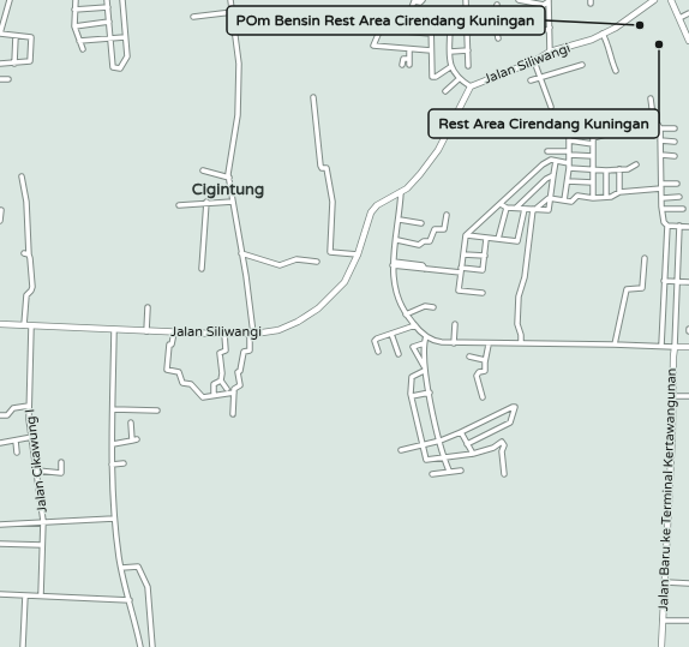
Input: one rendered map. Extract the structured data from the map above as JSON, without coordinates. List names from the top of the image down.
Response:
{
  "streets": {
    "main road": ["Jalan Siliwangi", "Jalan Baru ke Terminal Kertawangunan"],
    "street": ["Jalan Cikawung I"]
  },
  "crossings": [
    ["Jalan Siliwangi", "Jalan Cikawung I"]
  ],
  "districts": ["Cigintung"],
  "places": ["POm Bensin Rest Area Cirendang Kuningan", "Rest Area Cirendang Kuningan"]
}
